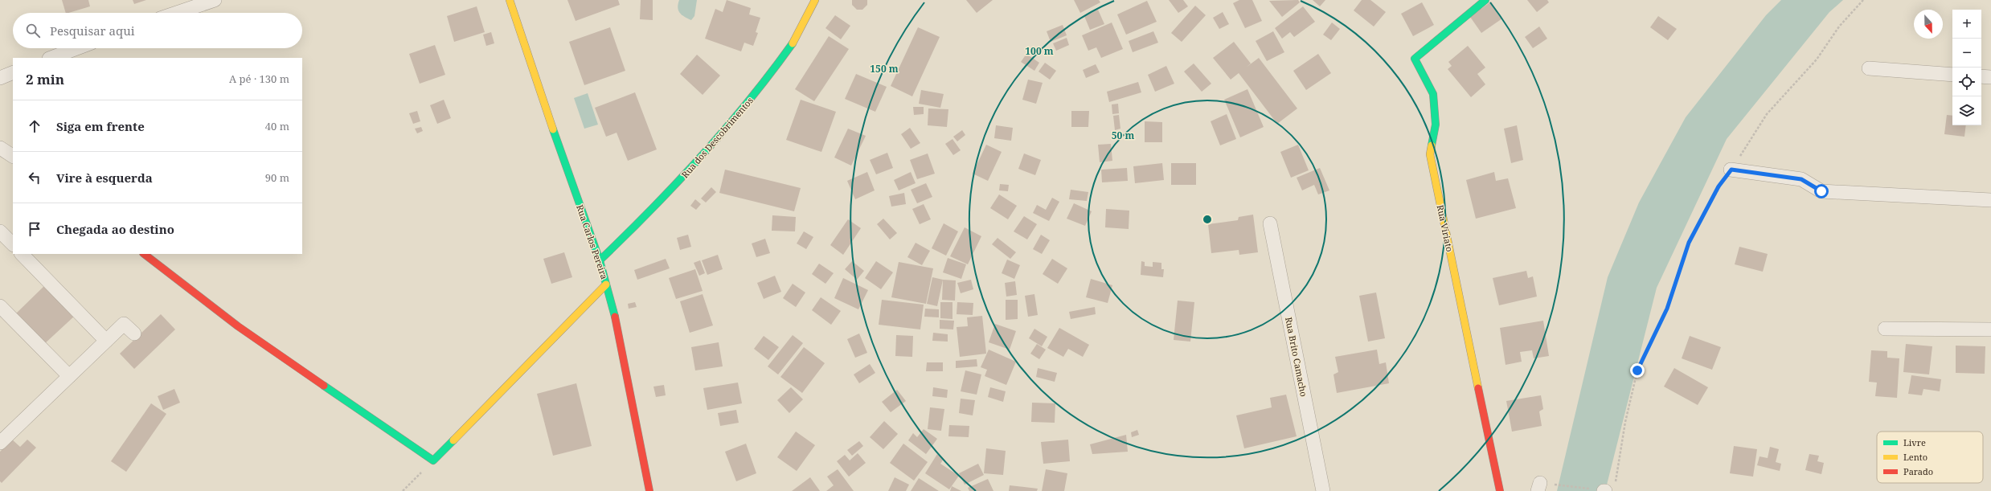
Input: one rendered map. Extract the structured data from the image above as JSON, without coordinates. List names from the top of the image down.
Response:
{
  "streets": {
    "street": [
      "Rua dos Descobrimentos",
      "Rua Viriato",
      "Rua Carlos Pereira",
      "Rua Brito Camacho"
    ]
  },
  "crossings": [
    ["Rua dos Descobrimentos", "Rua Carlos Pereira"]
  ],
  "legend": ["Livre", "Lento", "Parado"],
  "north": "bottom",
  "page": {
    "map_buttons": ["+", "−"],
    "search": "Pesquisar aqui",
    "heading": ["2 min", "A pé · 130 m"],
    "list": [
      ["Siga em frente", "40 m"],
      ["Vire à esquerda", "90 m"],
      "Chegada ao destino"
    ]
  },
  "rings": ["100 m", "150 m", "50 m"]
}
